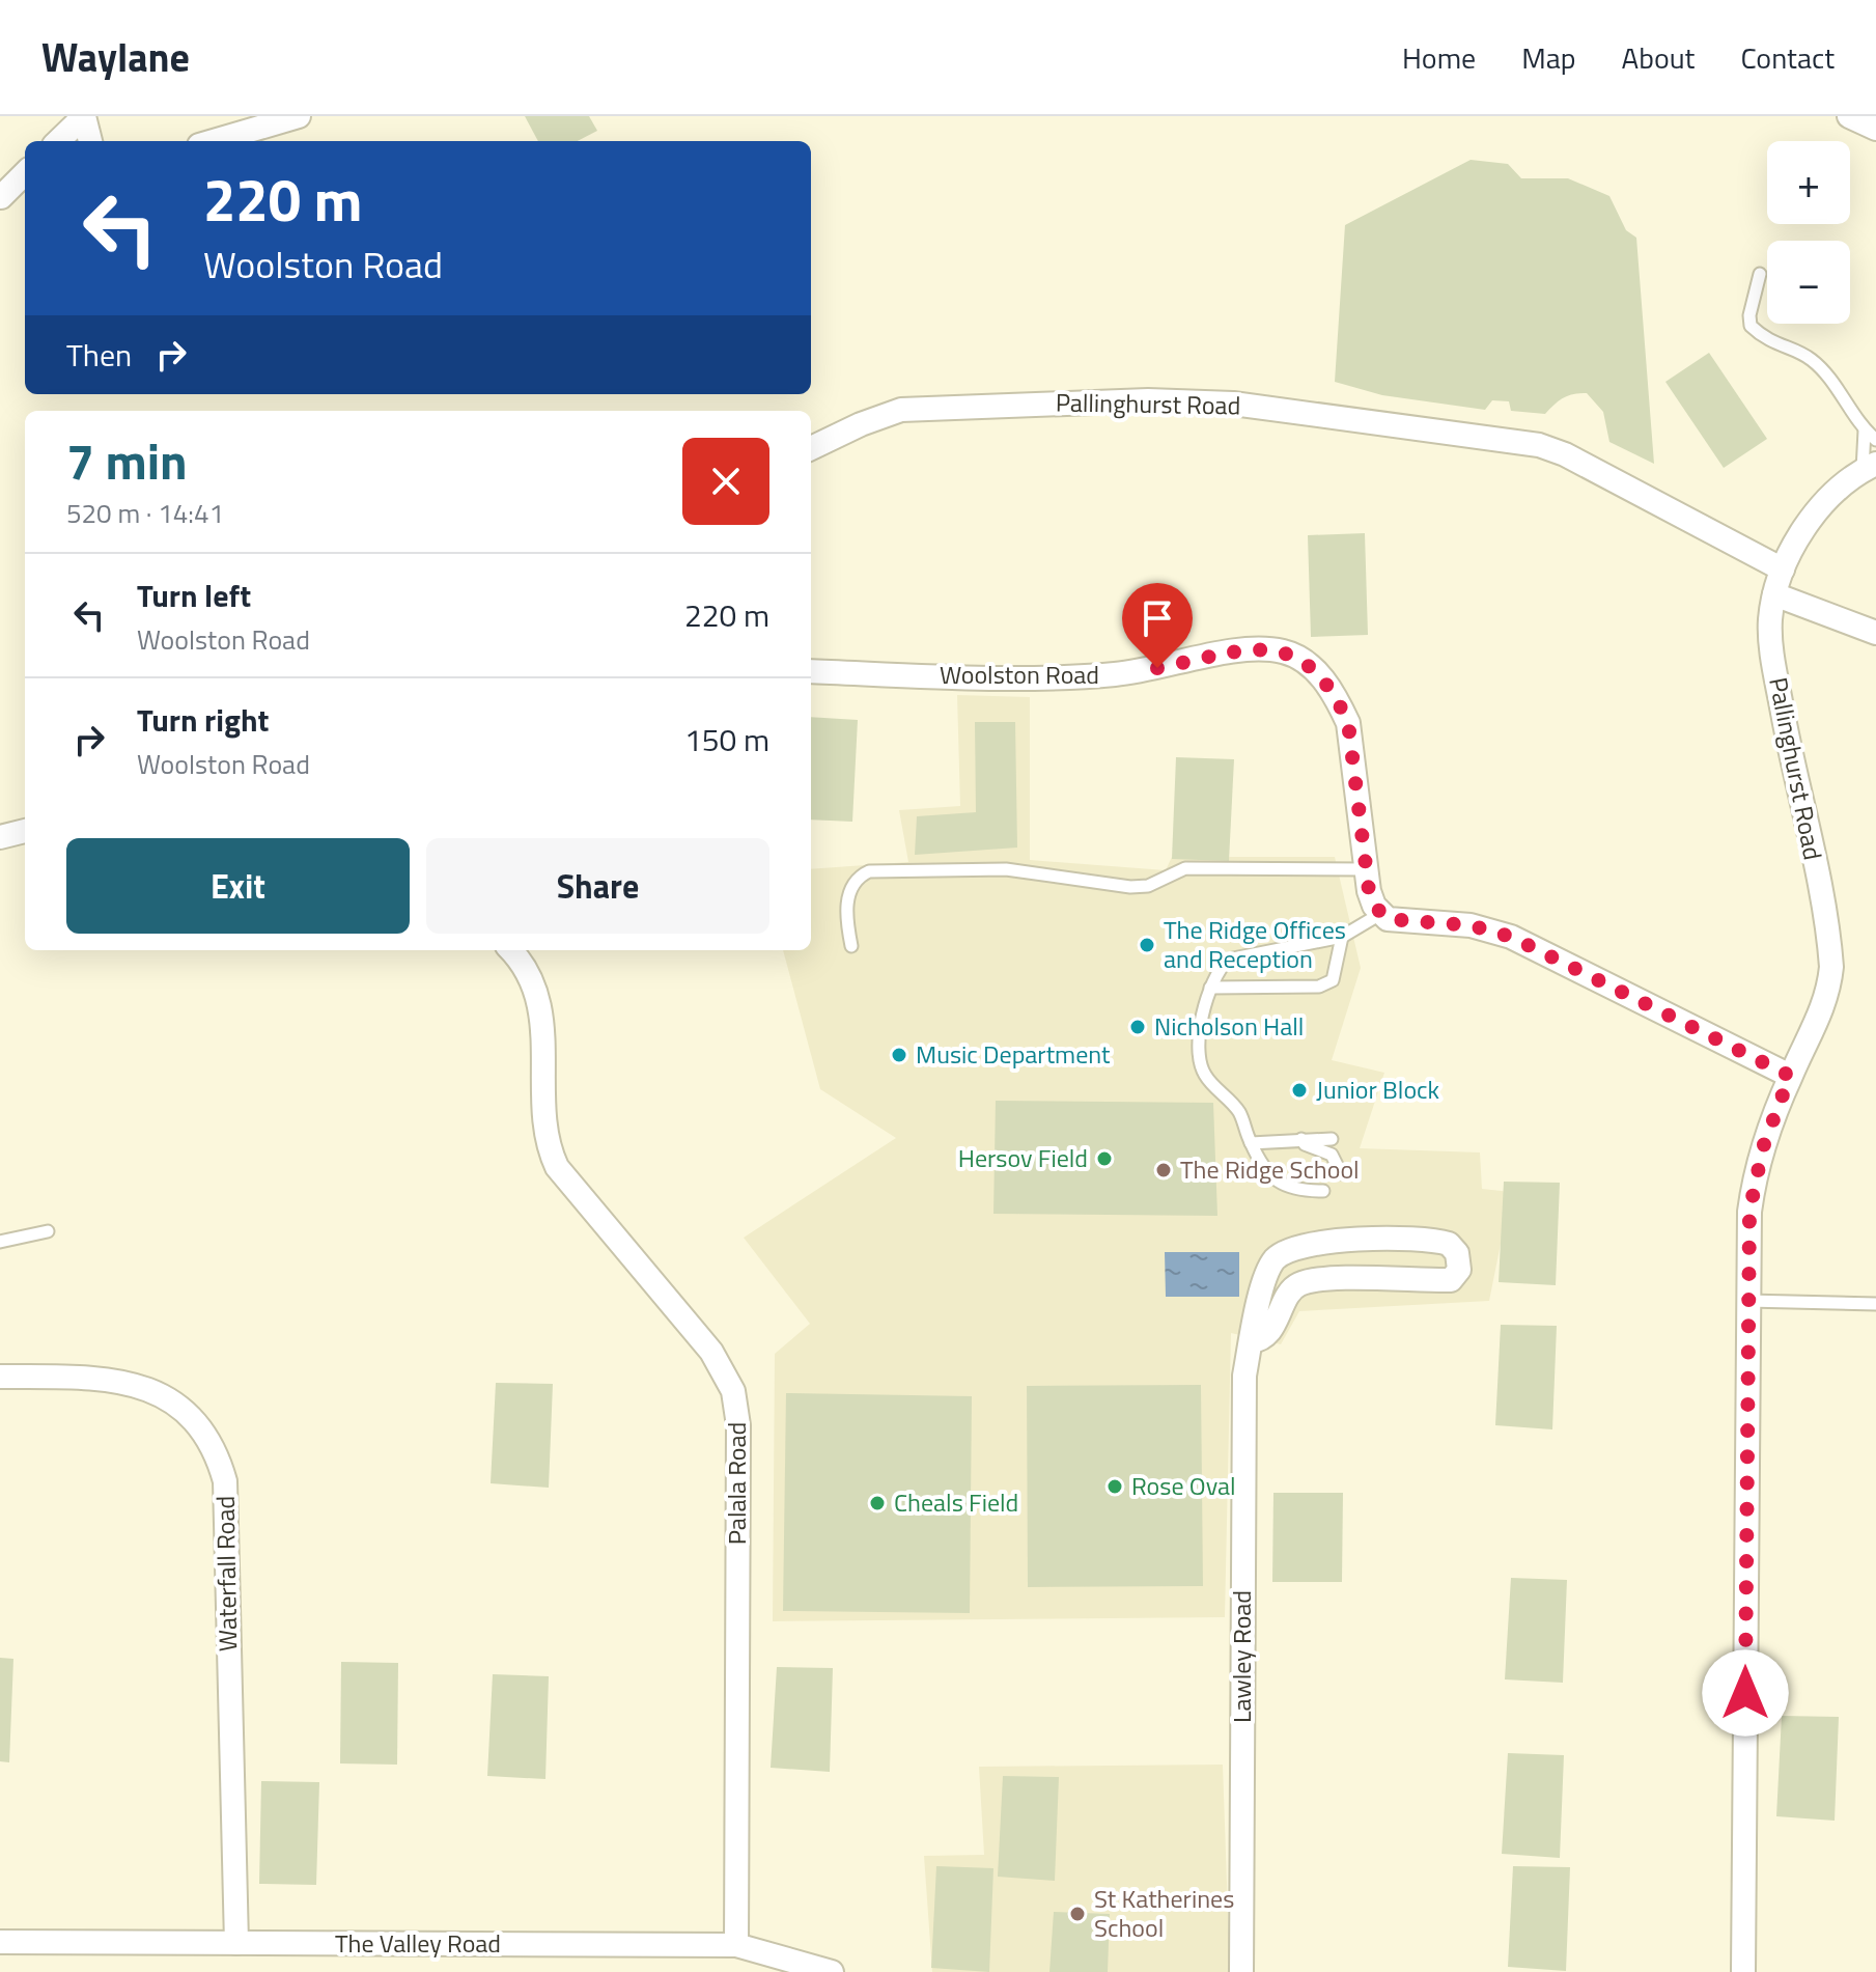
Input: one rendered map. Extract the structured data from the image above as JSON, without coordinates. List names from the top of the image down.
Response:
{
  "streets": {
    "street": [
      "Pallinghurst Road",
      "Woolston Road",
      "Palala Road",
      "Waterfall Road",
      "Lawley Road",
      "The Valley Road"
    ]
  },
  "crossings": [
    ["Palala Road", "The Valley Road"],
    ["Waterfall Road", "The Valley Road"]
  ],
  "places": [
    "The Ridge Offices and Reception",
    "Nicholson Hall",
    "Music Department",
    "Junior Block",
    "Hersov Field",
    "The Ridge School",
    "Rose Oval",
    "Cheals Field",
    "St Katherines School"
  ],
  "page": {
    "header": "Waylane",
    "nav": [
      "Home",
      "Map",
      "About",
      "Contact"
    ],
    "map_buttons": ["+", "−"],
    "turn": ["220 m", "Woolston Road"],
    "then": "Then",
    "heading": ["7 min", "520 m · 14:41"],
    "list": [
      {
        "name": "Turn left",
        "note": "Woolston Road",
        "value": "220 m"
      },
      {
        "name": "Turn right",
        "note": "Woolston Road",
        "value": "150 m"
      }
    ],
    "buttons": ["Exit", "Share"]
  }
}
